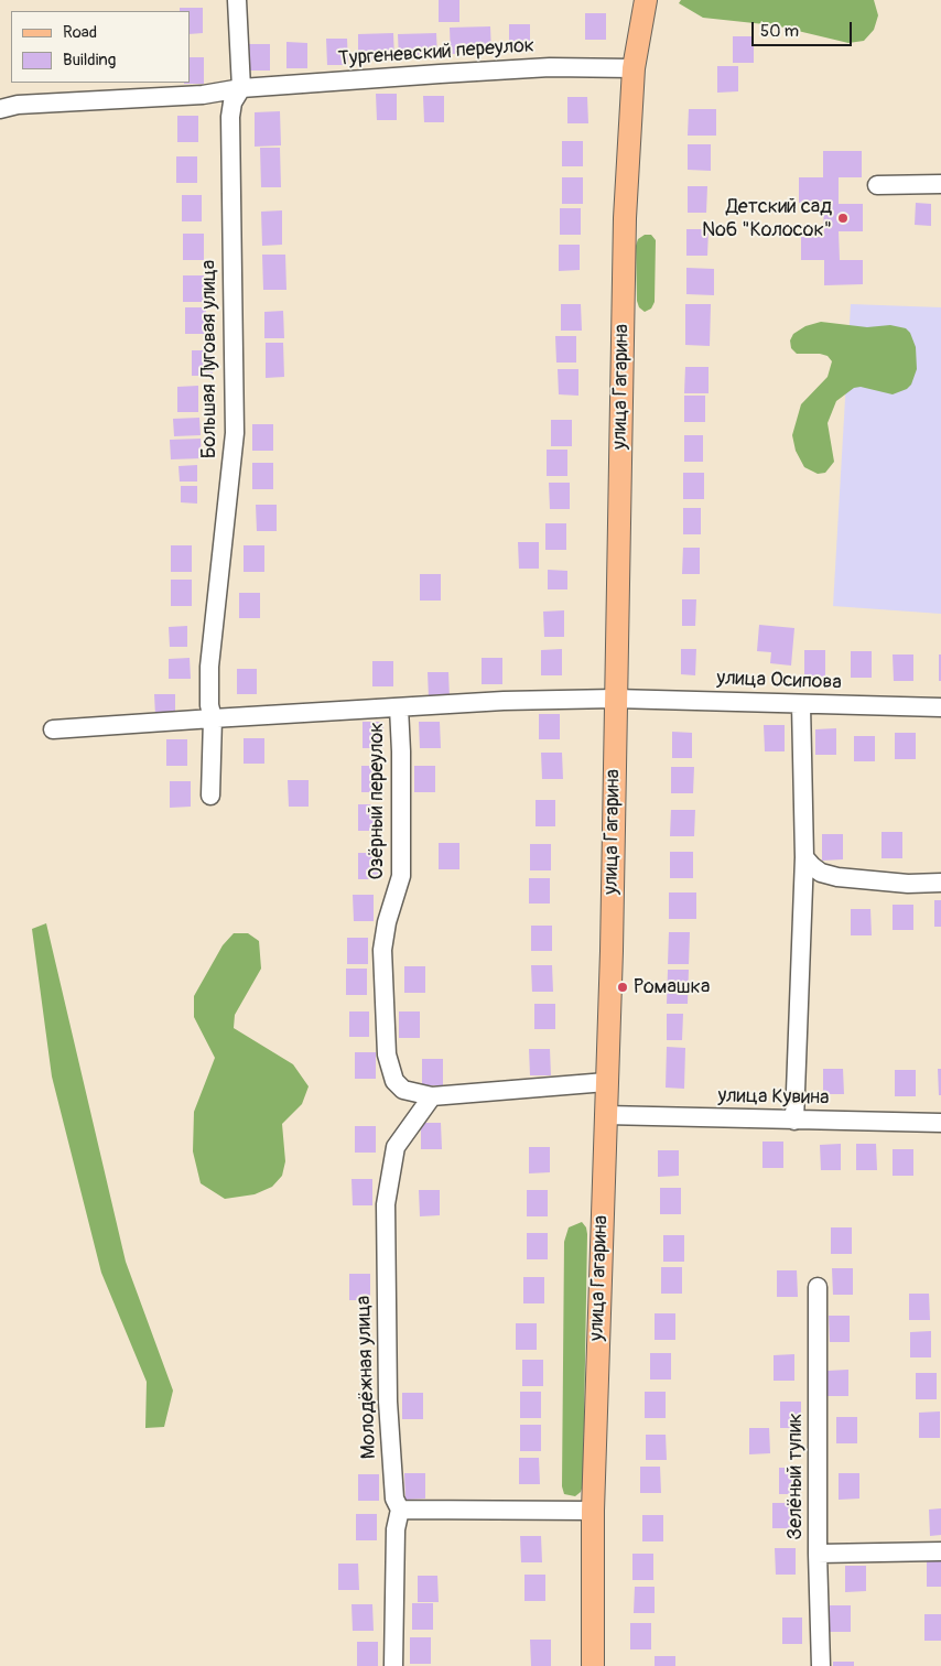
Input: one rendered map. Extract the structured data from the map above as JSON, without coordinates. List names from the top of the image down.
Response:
{
  "streets": {
    "main road": ["улица Гагарина"],
    "street": [
      "Тургеневский переулок",
      "Большая Луговая улица",
      "улица Осипова",
      "Озёрный переулок",
      "улица Кувина",
      "Молодёжная улица",
      "Зелёный тупик"
    ]
  },
  "crossings": [
    ["Тургеневский переулок", "Большая Луговая улица"],
    ["Тургеневский переулок", "улица Гагарина"],
    ["Большая Луговая улица", "улица Осипова"],
    ["улица Гагарина", "улица Осипова"],
    ["улица Гагарина", "улица Кувина"],
    ["улица Осипова", "Озёрный переулок"],
    ["Озёрный переулок", "Молодёжная улица"]
  ],
  "places": ["Детский сад №6 \"Колосок\"", "Ромашка"],
  "legend": ["Road", "Building"],
  "scale_bar": "50 m"
}
